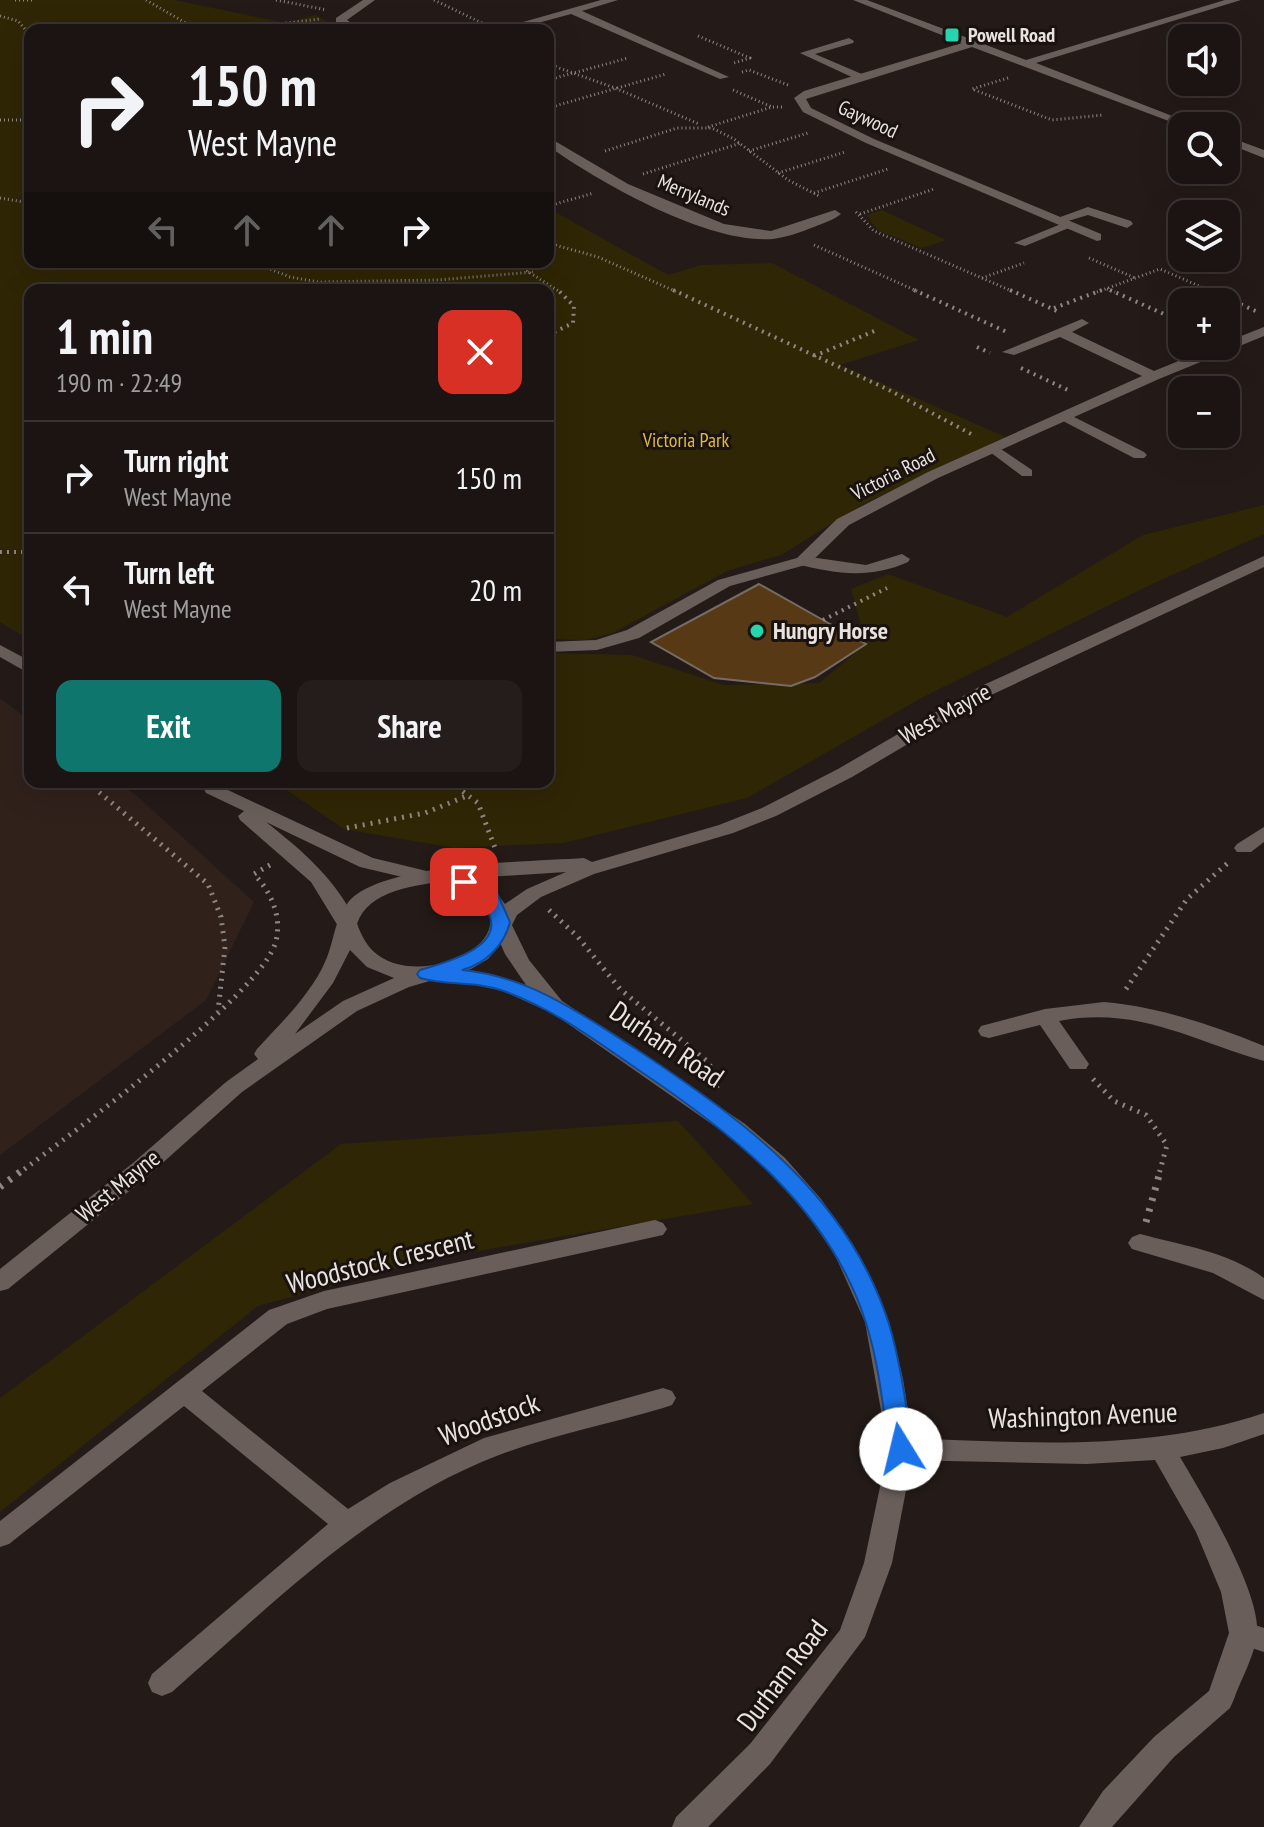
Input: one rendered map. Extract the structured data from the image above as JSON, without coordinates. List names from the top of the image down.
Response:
{
  "streets": {
    "street": [
      "Gaywood",
      "Merrylands",
      "Victoria Road",
      "West Mayne",
      "Durham Road",
      "Woodstock Crescent",
      "Washington Avenue",
      "Woodstock"
    ]
  },
  "crossings": [
    ["West Mayne", "Durham Road"],
    ["Durham Road", "Washington Avenue"]
  ],
  "parks": ["Victoria Park"],
  "places": {
    "transit": ["Powell Road"],
    "other": ["Hungry Horse"]
  },
  "page": {
    "map_buttons": ["+", "−"],
    "turn": ["150 m", "West Mayne"],
    "heading": ["1 min", "190 m · 22:49"],
    "list": [
      {
        "name": "Turn right",
        "note": "West Mayne",
        "value": "150 m"
      },
      {
        "name": "Turn left",
        "note": "West Mayne",
        "value": "20 m"
      }
    ],
    "buttons": ["Exit", "Share"]
  }
}
